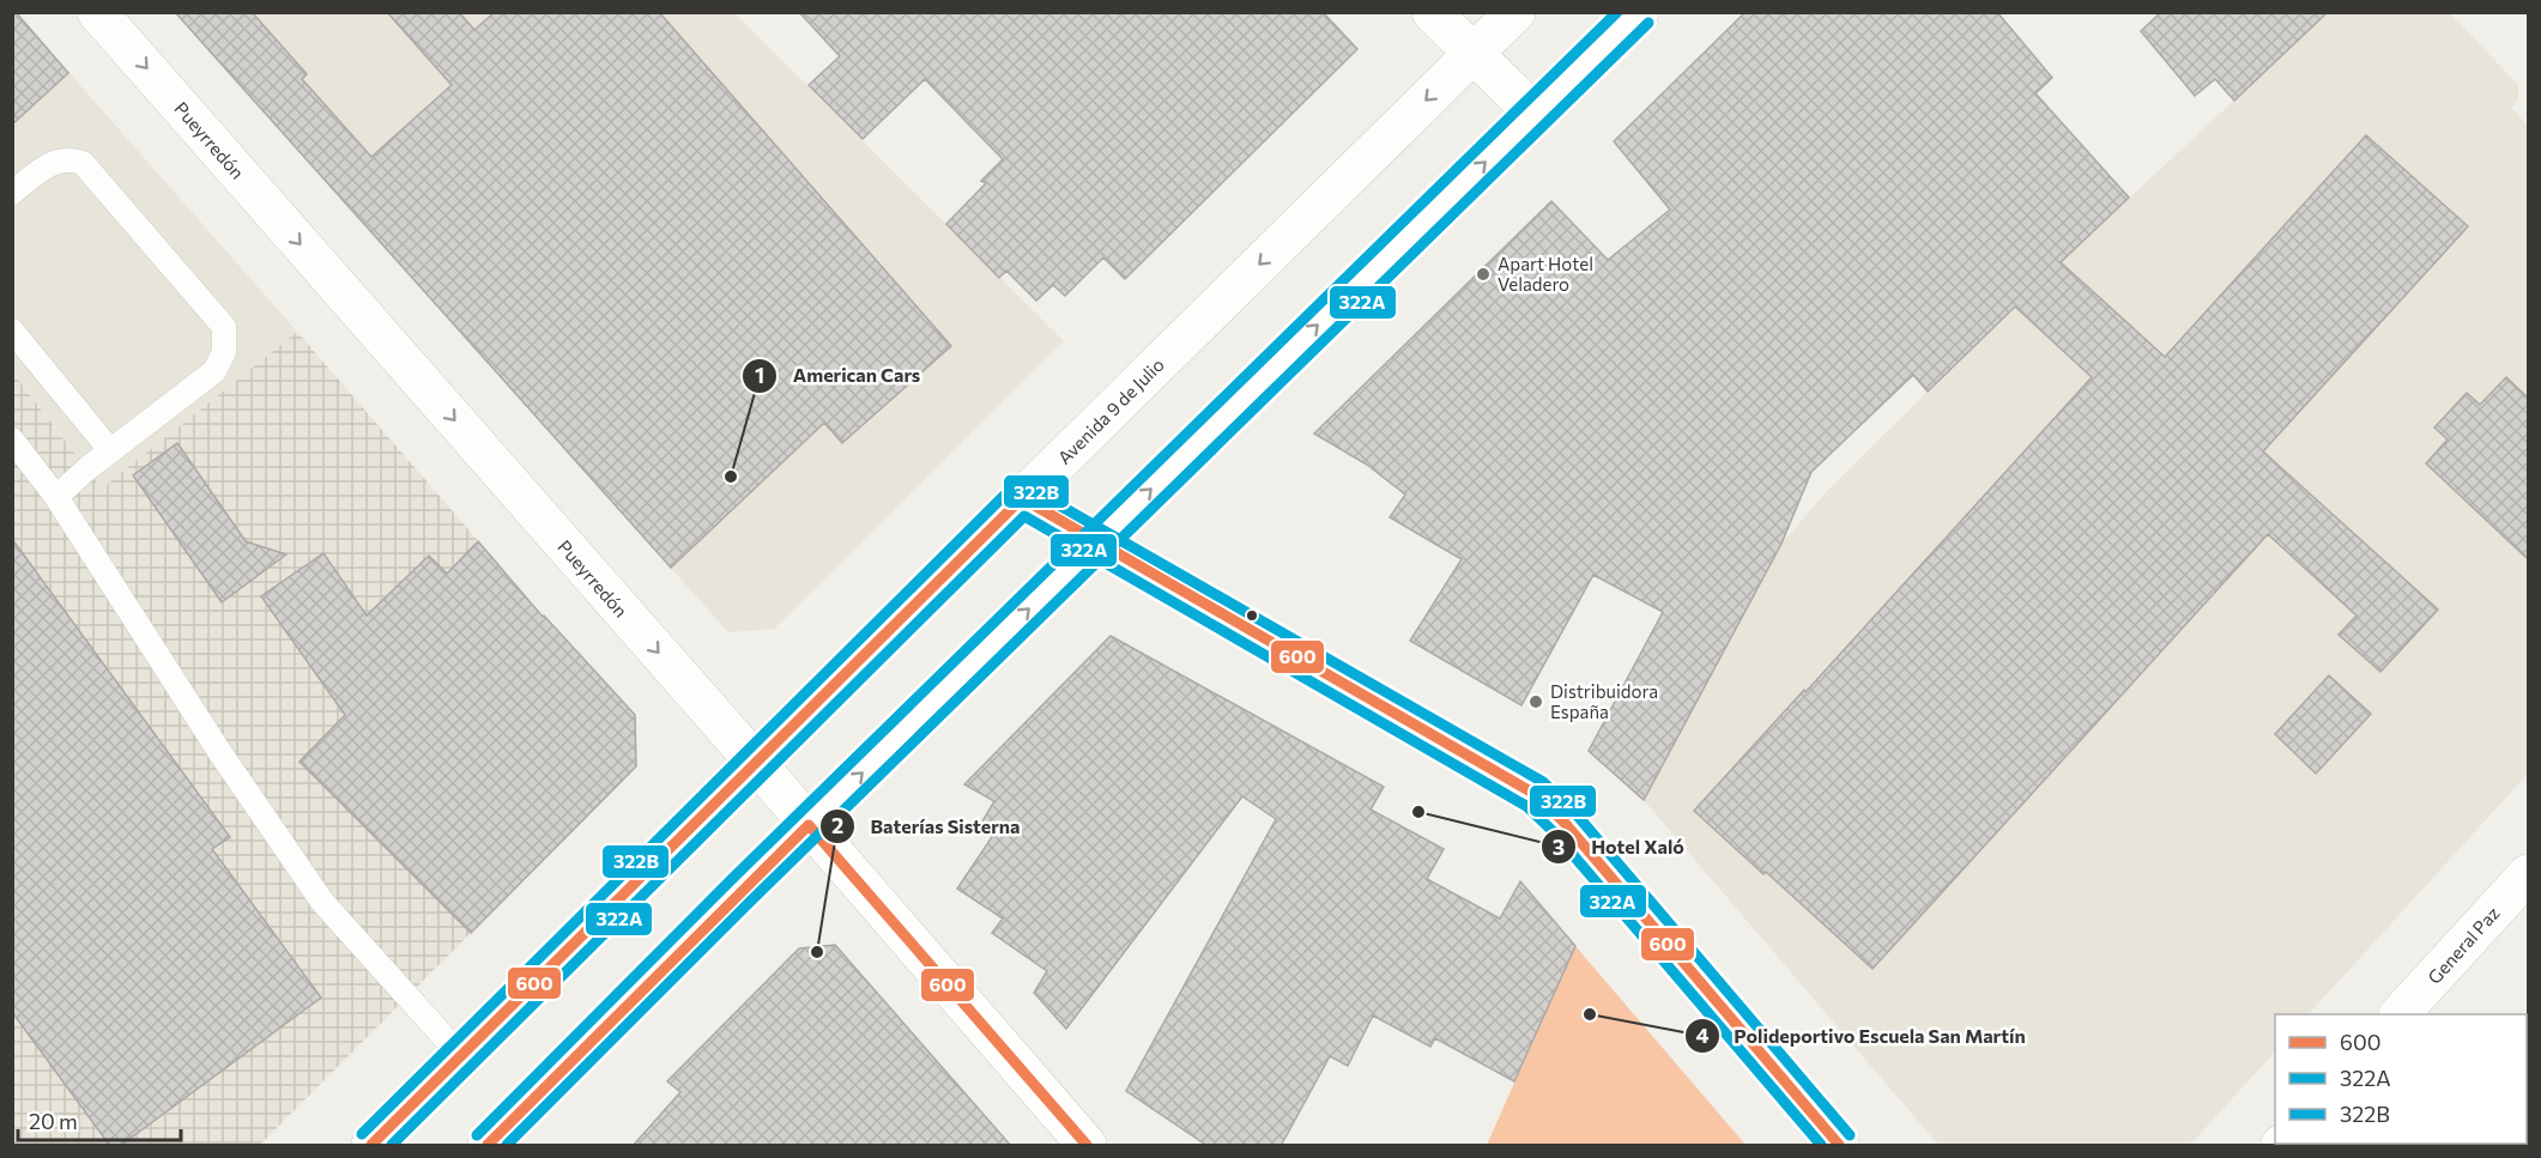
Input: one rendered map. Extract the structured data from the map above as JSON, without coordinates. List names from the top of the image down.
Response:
{
  "streets": {
    "main road": ["Pueyrredón", "Avenida 9 de Julio", "General Paz"]
  },
  "crossings": [
    ["Pueyrredón", "Avenida 9 de Julio"]
  ],
  "one_way": ["Pueyrredón"],
  "places": [
    "Apart Hotel Veladero",
    "American Cars",
    "Distribuidora España",
    "Hotel Xaló",
    "Baterías Sisterna",
    "Polideportivo Escuela San Martín"
  ],
  "lines": ["transit line 322B", "transit line 322A", "transit line 600"],
  "legend": ["600", "322A", "322B"],
  "scale_bar": "20 m"
}
